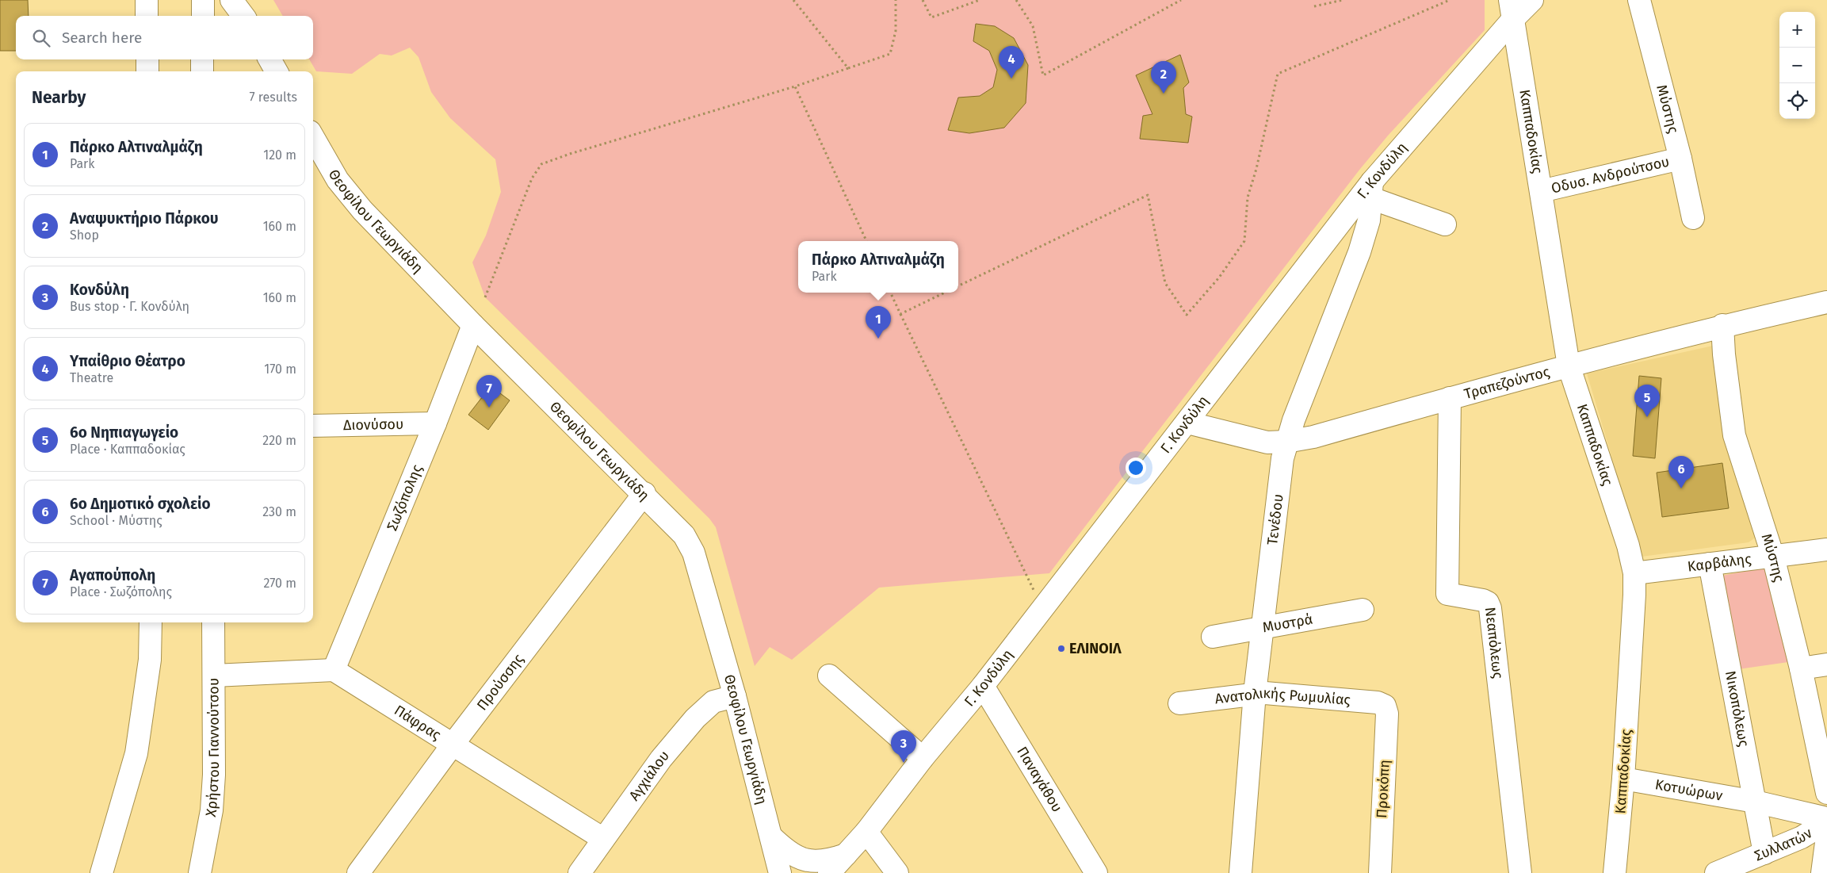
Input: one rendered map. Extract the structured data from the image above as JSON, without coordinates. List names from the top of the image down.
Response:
{
  "streets": {
    "street": [
      "Μύστης",
      "Καππαδοκίας",
      "Γ. Κονδύλη",
      "Οδυσ. Ανδρούτσου",
      "Θεοφίλου Γεωργιάδη",
      "Τραπεζούντος",
      "Διονύσου",
      "Σωζόπολης",
      "Τενέδου",
      "Καρβάλης",
      "Μυστρά",
      "Νεαπόλεως",
      "Προύσσης",
      "Ανατολικής Ρωμυλίας",
      "Νικοπόλεως",
      "Πάφρας",
      "Χρήστου Γιαννούτσου",
      "Αγχιάλου",
      "Παναγάθου",
      "Προκόπη",
      "Κοτυώρων",
      "Συλλατών"
    ]
  },
  "crossings": [
    ["Μύστης", "Οδυσ. Ανδρούτσου"],
    ["Μύστης", "Τραπεζούντος"],
    ["Μύστης", "Καρβάλης"],
    ["Καππαδοκίας", "Γ. Κονδύλη"],
    ["Καππαδοκίας", "Οδυσ. Ανδρούτσου"],
    ["Καππαδοκίας", "Τραπεζούντος"],
    ["Καππαδοκίας", "Καρβάλης"],
    ["Καππαδοκίας", "Κοτυώρων"],
    ["Γ. Κονδύλη", "Τραπεζούντος"],
    ["Γ. Κονδύλη", "Τενέδου"],
    ["Γ. Κονδύλη", "Παναγάθου"],
    ["Θεοφίλου Γεωργιάδη", "Σωζόπολης"],
    ["Θεοφίλου Γεωργιάδη", "Προύσσης"],
    ["Θεοφίλου Γεωργιάδη", "Αγχιάλου"],
    ["Τραπεζούντος", "Τενέδου"],
    ["Τραπεζούντος", "Νεαπόλεως"],
    ["Διονύσου", "Σωζόπολης"],
    ["Σωζόπολης", "Πάφρας"],
    ["Τενέδου", "Μυστρά"],
    ["Τενέδου", "Ανατολικής Ρωμυλίας"],
    ["Καρβάλης", "Νικοπόλεως"],
    ["Προύσσης", "Πάφρας"],
    ["Ανατολικής Ρωμυλίας", "Προκόπη"],
    ["Νικοπόλεως", "Κοτυώρων"],
    ["Νικοπόλεως", "Συλλατών"],
    ["Πάφρας", "Αγχιάλου"]
  ],
  "places": ["ΕΛΙΝΟΙΛ"],
  "page": {
    "map_buttons": ["+", "−"],
    "search": "Search here",
    "pins": [
      "4",
      "2",
      "1",
      "7",
      "5",
      "6",
      "3"
    ],
    "heading": ["Nearby", "7 results"],
    "list": [
      {
        "mark": "1",
        "name": "Πάρκο Αλτιναλμάζη",
        "note": "Park",
        "value": "120 m"
      },
      {
        "mark": "2",
        "name": "Αναψυκτήριο Πάρκου",
        "note": "Shop",
        "value": "160 m"
      },
      {
        "mark": "3",
        "name": "Κονδύλη",
        "note": "Bus stop · Γ. Κονδύλη",
        "value": "160 m"
      },
      {
        "mark": "4",
        "name": "Υπαίθριο Θέατρο",
        "note": "Theatre",
        "value": "170 m"
      },
      {
        "mark": "5",
        "name": "6ο Νηπιαγωγείο",
        "note": "Place · Καππαδοκίας",
        "value": "220 m"
      },
      {
        "mark": "6",
        "name": "6ο Δημοτικό σχολείο",
        "note": "School · Μύστης",
        "value": "230 m"
      },
      {
        "mark": "7",
        "name": "Αγαπούπολη",
        "note": "Place · Σωζόπολης",
        "value": "270 m"
      }
    ],
    "popup": ["Πάρκο Αλτιναλμάζη", "Park"]
  }
}
